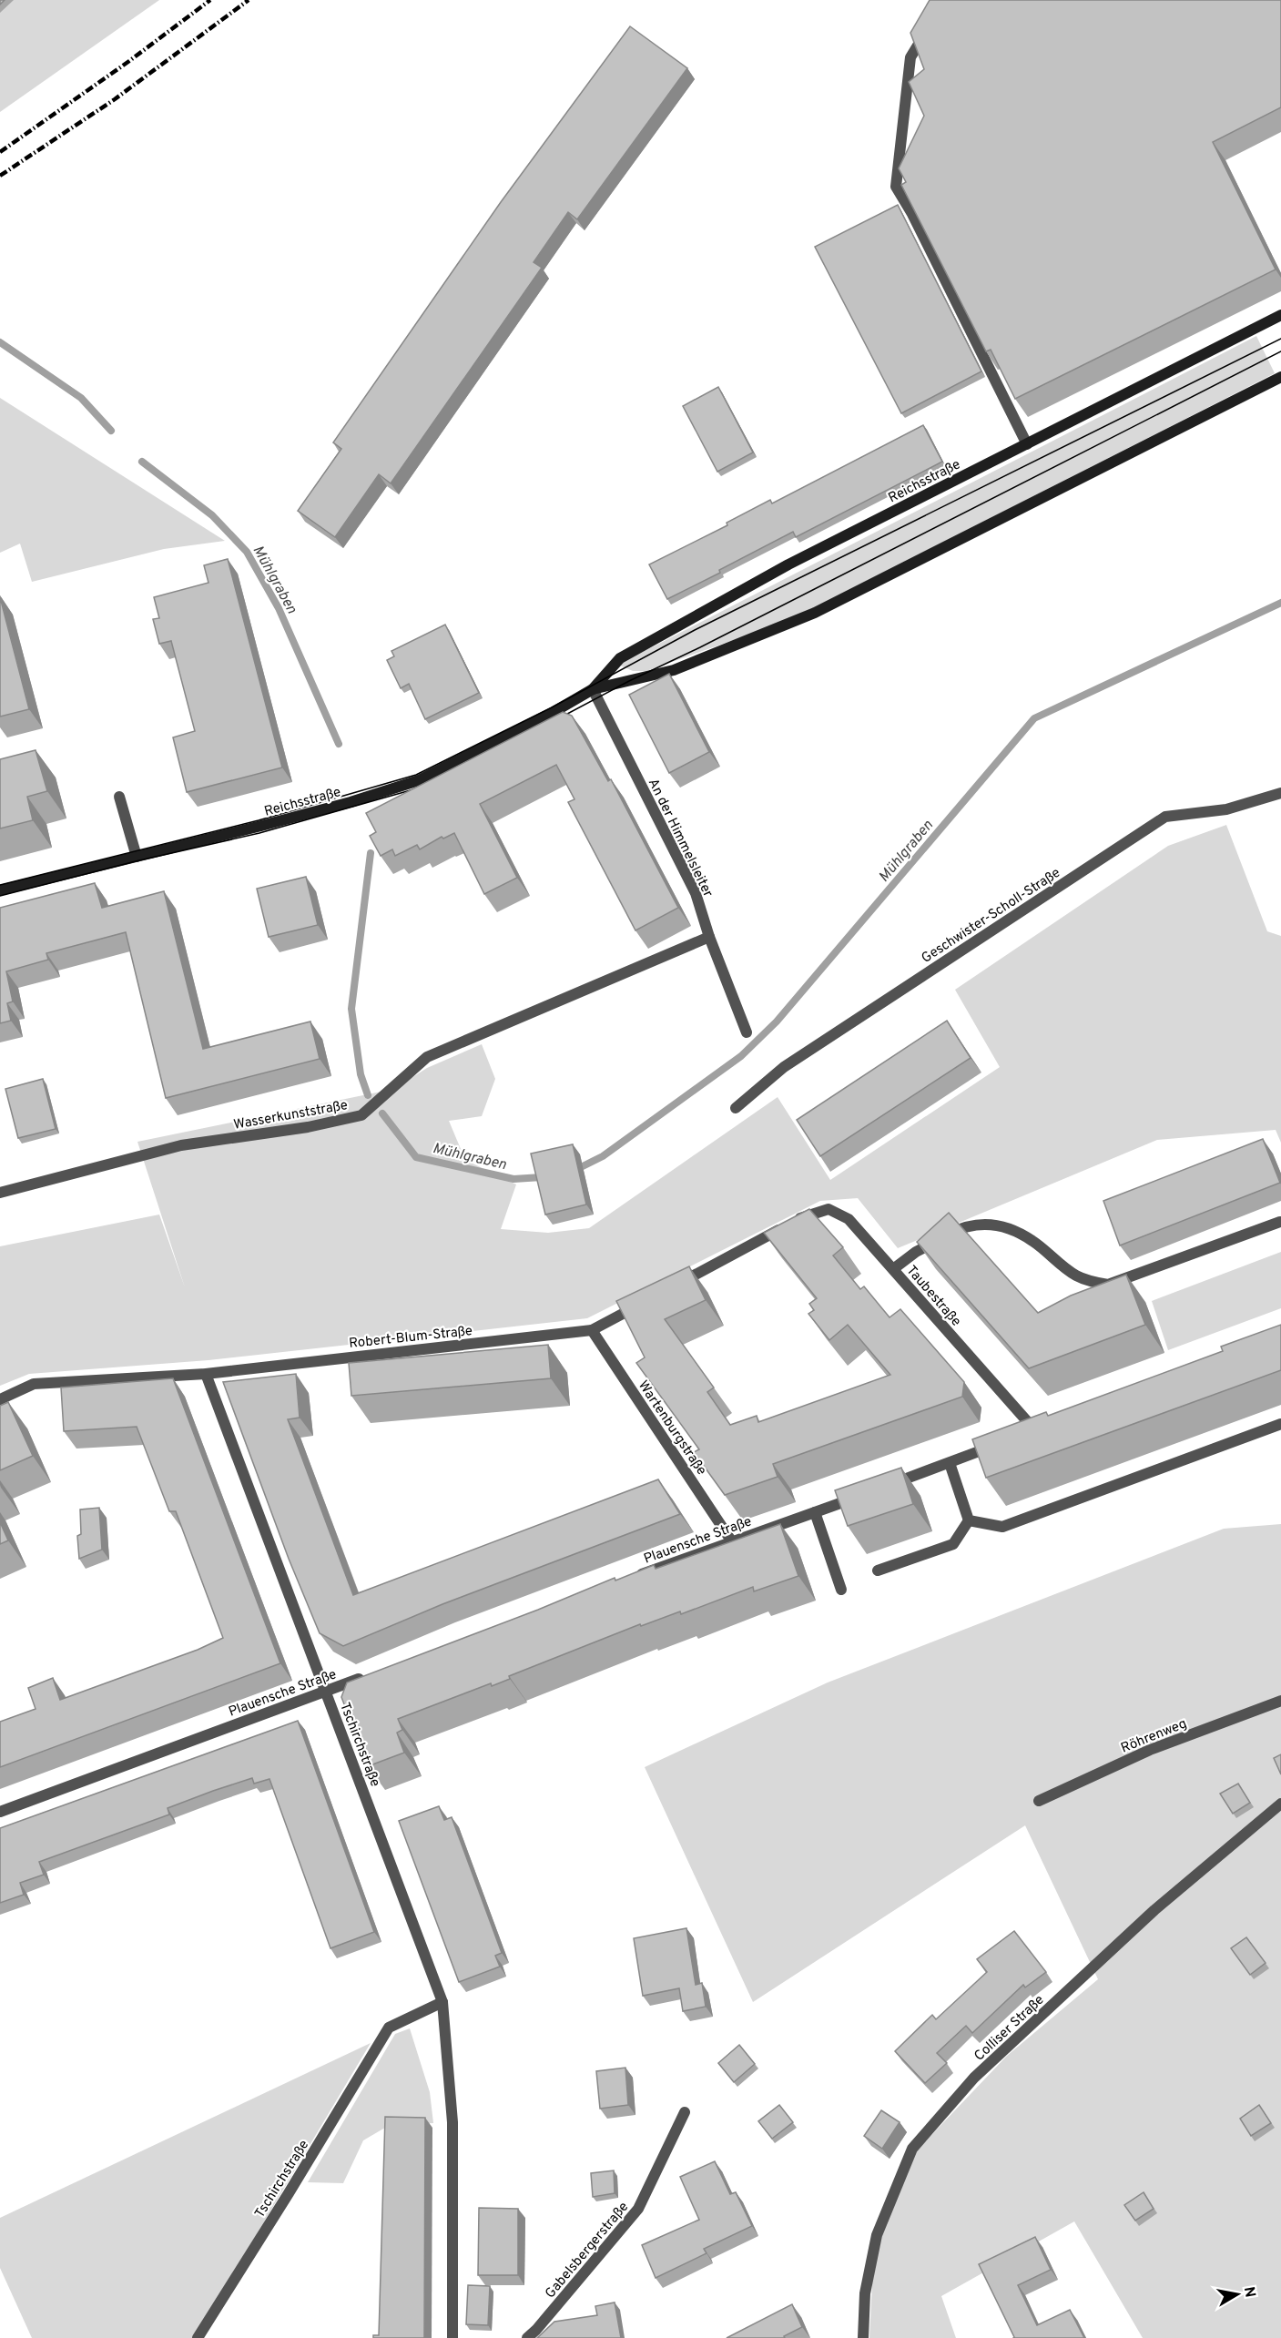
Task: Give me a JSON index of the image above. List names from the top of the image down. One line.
{"streets":{"main road":["Reichsstraße"],"street":["An der Himmelsleiter","Geschwister-Scholl-Straße","Wasserkunststraße","Taubestraße","Robert-Blum-Straße","Wartenburgstraße","Plauensche Straße","Röhrenweg","Tschirchstraße","Colliser Straße","Gabelsbergerstraße"]},"crossings":[["Reichsstraße","An der Himmelsleiter"],["An der Himmelsleiter","Wasserkunststraße"],["Robert-Blum-Straße","Wartenburgstraße"],["Robert-Blum-Straße","Tschirchstraße"],["Wartenburgstraße","Plauensche Straße"],["Plauensche Straße","Tschirchstraße"]],"water":["Mühlgraben"],"north":"right"}
